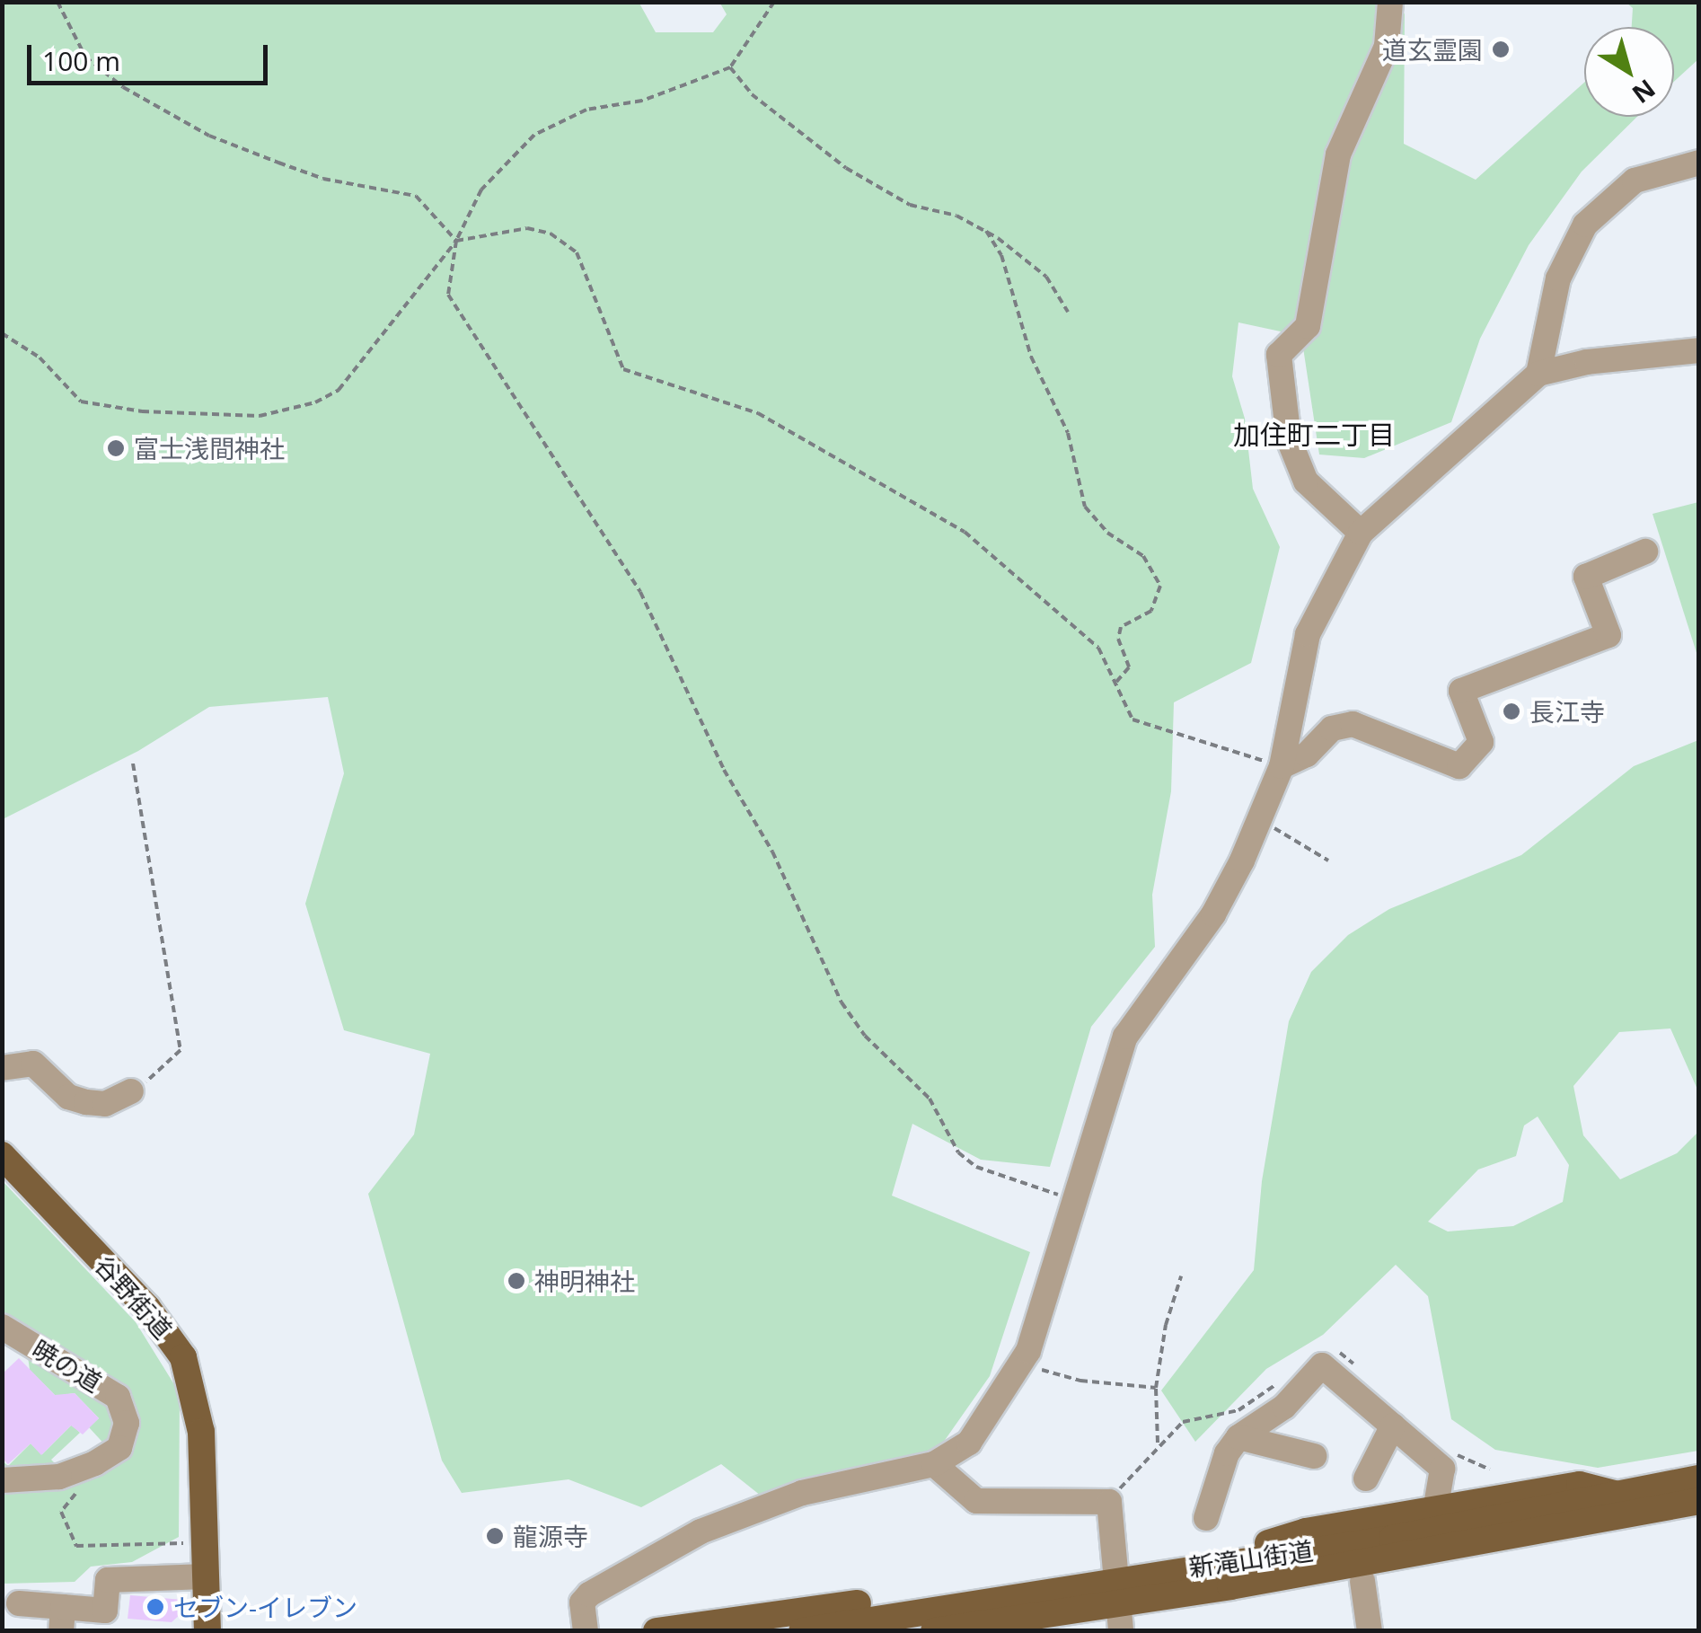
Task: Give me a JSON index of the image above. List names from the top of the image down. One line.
{"streets":{"main road":["谷野街道","新滝山街道"],"street":["暁の道"]},"districts":["加住町二丁目"],"places":["道玄霊園","富士浅間神社","長江寺","神明神社","龍源寺","セブン-イレブン"],"scale_bar":"100 m","north":"bottom right"}
